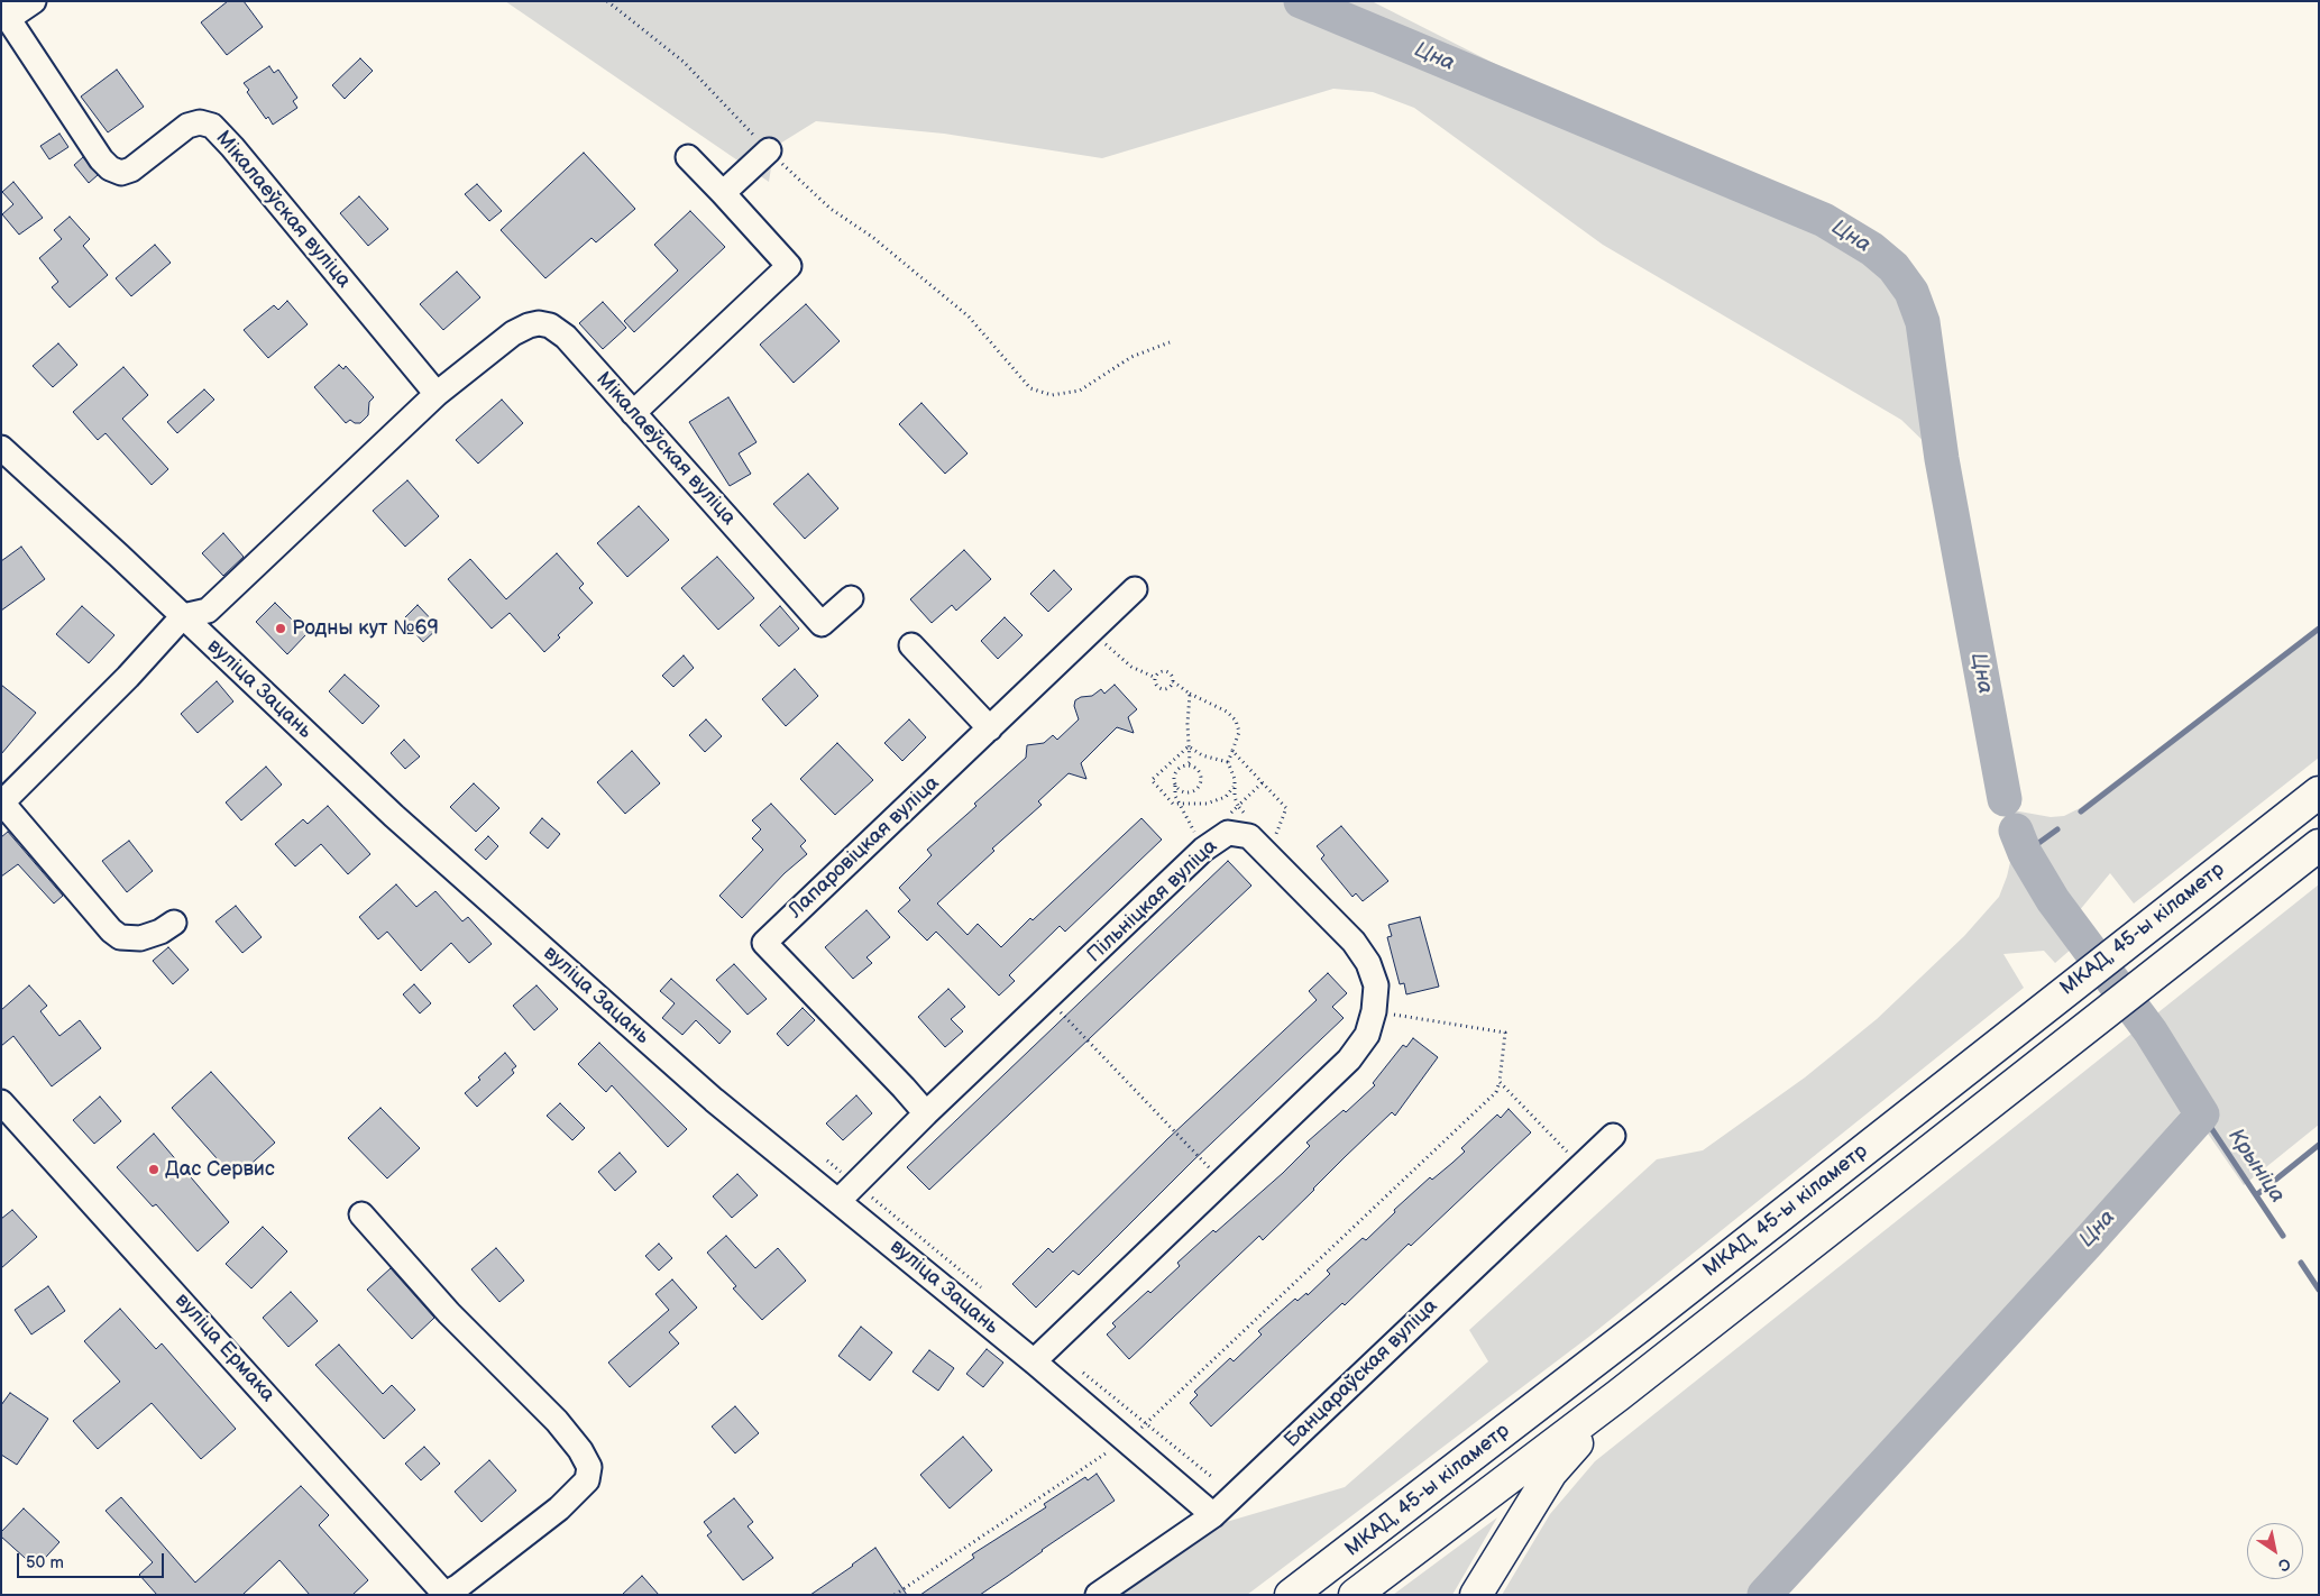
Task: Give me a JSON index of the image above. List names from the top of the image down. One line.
{"streets":{"highway":["МКАД, 45-ы кіламетр"],"street":["Мікалаеўская вуліца","вуліца Зацань","Лапаровіцкая вуліца","Пільніцкая вуліца","вуліца Ермака","Банцараўская вуліца"]},"crossings":[["Мікалаеўская вуліца","вуліца Зацань"],["вуліца Зацань","Пільніцкая вуліца"],["вуліца Зацань","Банцараўская вуліца"],["Лапаровіцкая вуліца","Пільніцкая вуліца"]],"water":["Цна","Крыніца"],"places":["Родны кут №69","Дас Сервис"],"scale_bar":"50 m","north":"bottom right"}
